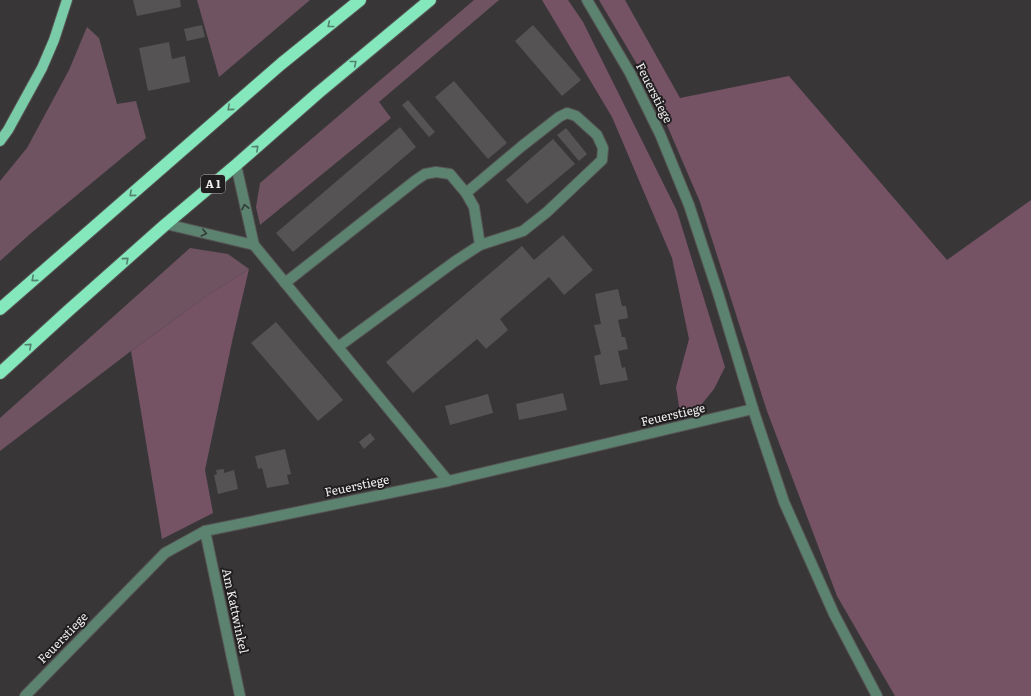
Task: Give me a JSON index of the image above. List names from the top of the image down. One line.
{"streets":{"highway":["A 1"],"street":["Feuerstiege","Am Kattwinkel"]},"crossings":[["Feuerstiege","Am Kattwinkel"]]}
